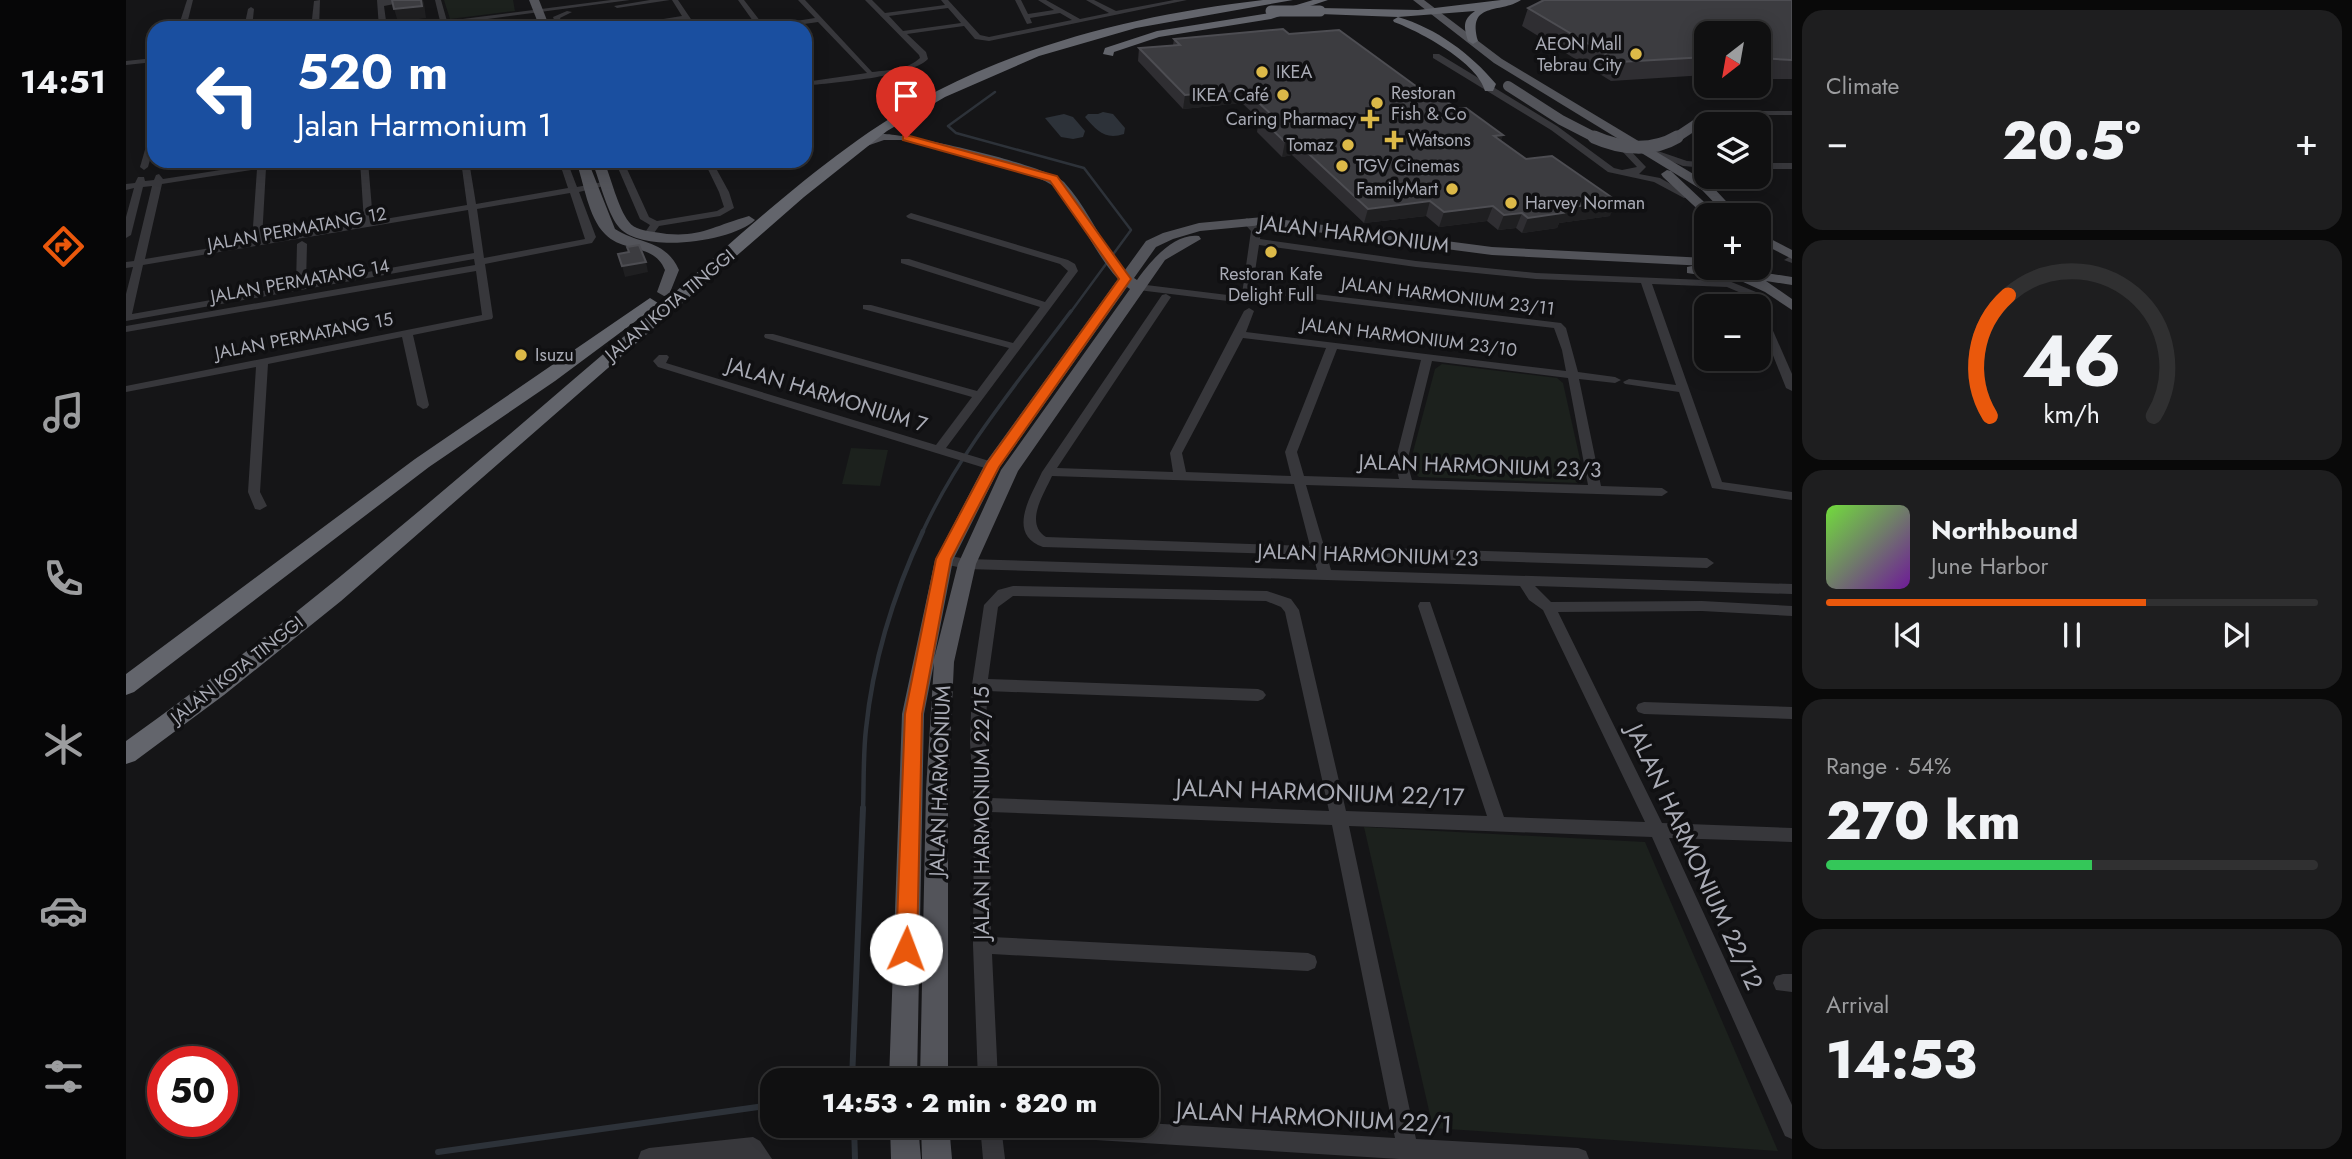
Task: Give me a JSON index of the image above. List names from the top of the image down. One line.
{"streets":{"highway":["JALAN KOTA TINGGI"],"main road":["JALAN HARMONIUM"],"street":["JALAN PERMATANG 12","JALAN PERMATANG 14","JALAN HARMONIUM 23/11","JALAN PERMATANG 15","JALAN HARMONIUM 23/10","JALAN HARMONIUM 7","JALAN HARMONIUM 23/3","JALAN HARMONIUM 23","JALAN HARMONIUM 22/17","JALAN HARMONIUM 22/15","JALAN HARMONIUM 22/12","JALAN HARMONIUM 22/1"]},"crossings":[["JALAN HARMONIUM","JALAN HARMONIUM 7"],["JALAN HARMONIUM","JALAN HARMONIUM 23"],["JALAN PERMATANG 14","JALAN PERMATANG 15"],["JALAN HARMONIUM 23/11","JALAN HARMONIUM 23/10"],["JALAN HARMONIUM 23","JALAN HARMONIUM 22/12"],["JALAN HARMONIUM 22/17","JALAN HARMONIUM 22/15"],["JALAN HARMONIUM 22/17","JALAN HARMONIUM 22/12"]],"places":{"other":["AEON Mall Tebrau City","IKEA","IKEA Café","Restoran Fish & Co","Tomaz","TGV Cinemas","FamilyMart","Harvey Norman","Restoran Kafe Delight Full","Isuzu"],"health":["Caring Pharmacy","Watsons"]},"north":"bottom left","page":{"tabs":"14:51","tile":["Climate",["Range · 54%","270 km"],["Arrival","14:53"]],"map_buttons":["+","−"],"turn":["520 m","Jalan Harmonium 1"],"heat":["−","20.5°","+"],"song":["Northbound","June Harbor"],"limit":"50","trip":"14:53 · 2 min · 820 m","gauge":["46","km/h"]}}
